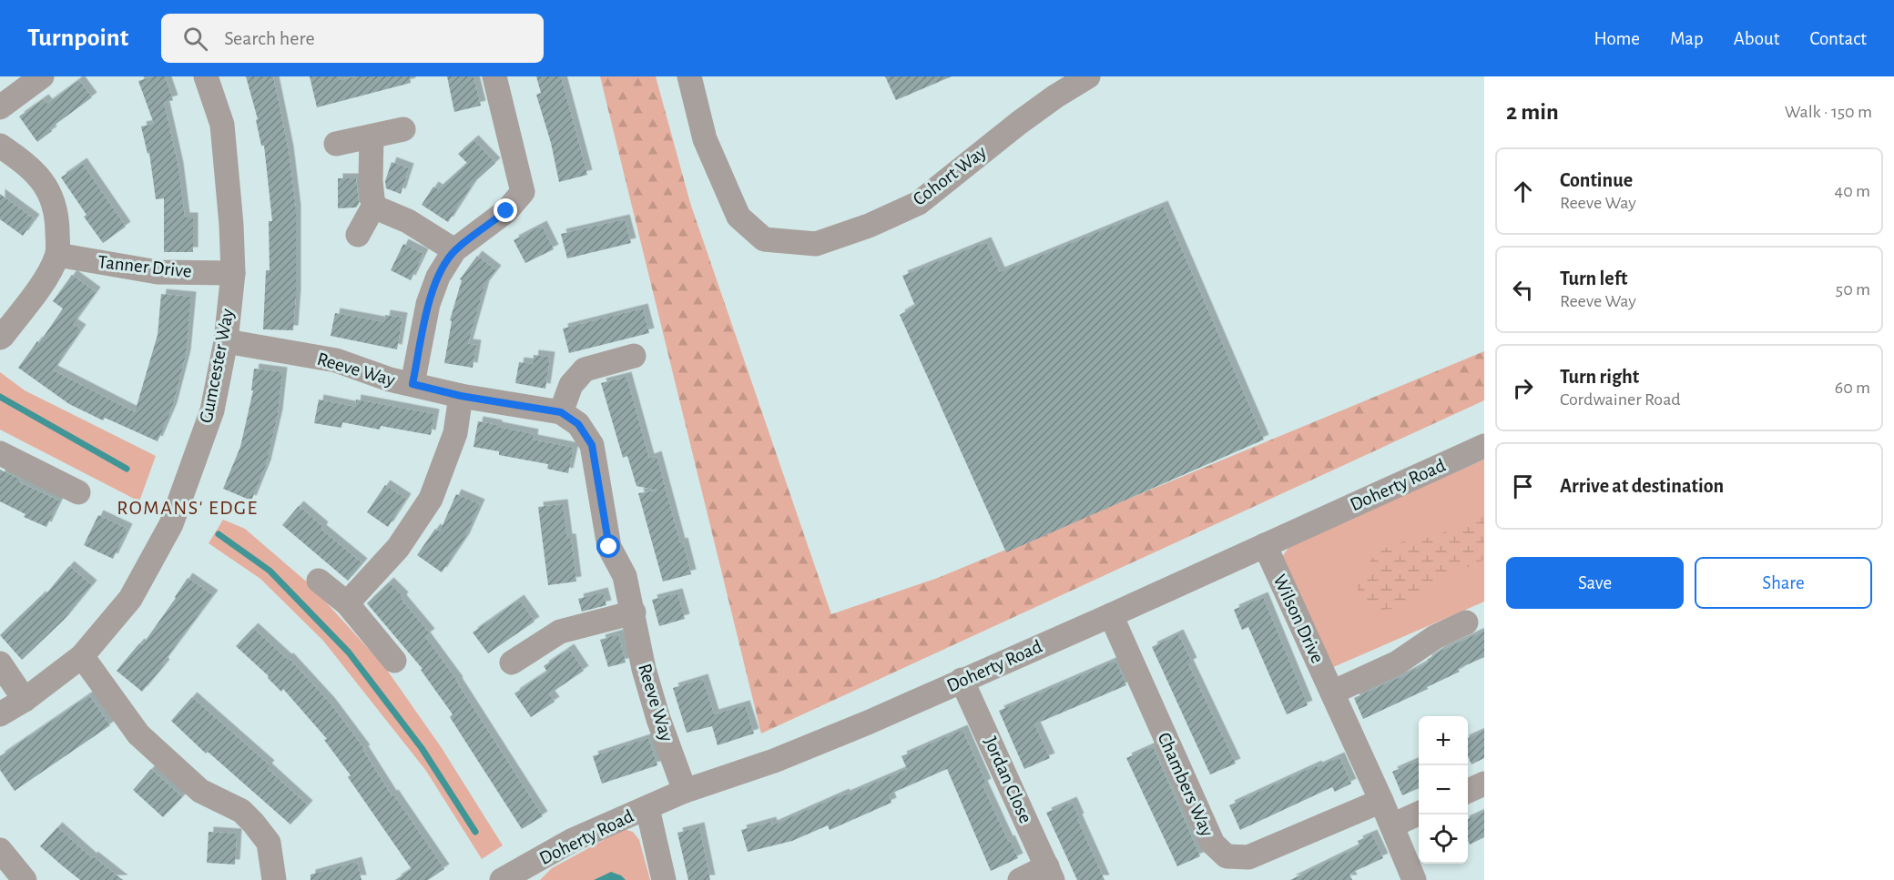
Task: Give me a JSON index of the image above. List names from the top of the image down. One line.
{"streets":{"street":["Cohort Way","Tanner Drive","Gumcester Way","Reeve Way","Doherty Road","Wilson Drive","Jordan Close","Chambers Way"]},"crossings":[["Tanner Drive","Gumcester Way"],["Gumcester Way","Reeve Way"],["Reeve Way","Doherty Road"],["Doherty Road","Wilson Drive"],["Doherty Road","Jordan Close"],["Doherty Road","Chambers Way"],["Wilson Drive","Chambers Way"]],"districts":["ROMANS' EDGE"],"page":{"header":"Turnpoint","search":"Search here","nav":["Home","Map","About","Contact"],"heading":["2 min","Walk · 150 m"],"list":[["Continue","Reeve Way","40 m"],["Turn left","Reeve Way","50 m"],["Turn right","Cordwainer Road","60 m"],"Arrive at destination"],"buttons":["Save","Share"],"map_buttons":["+","−"]}}
